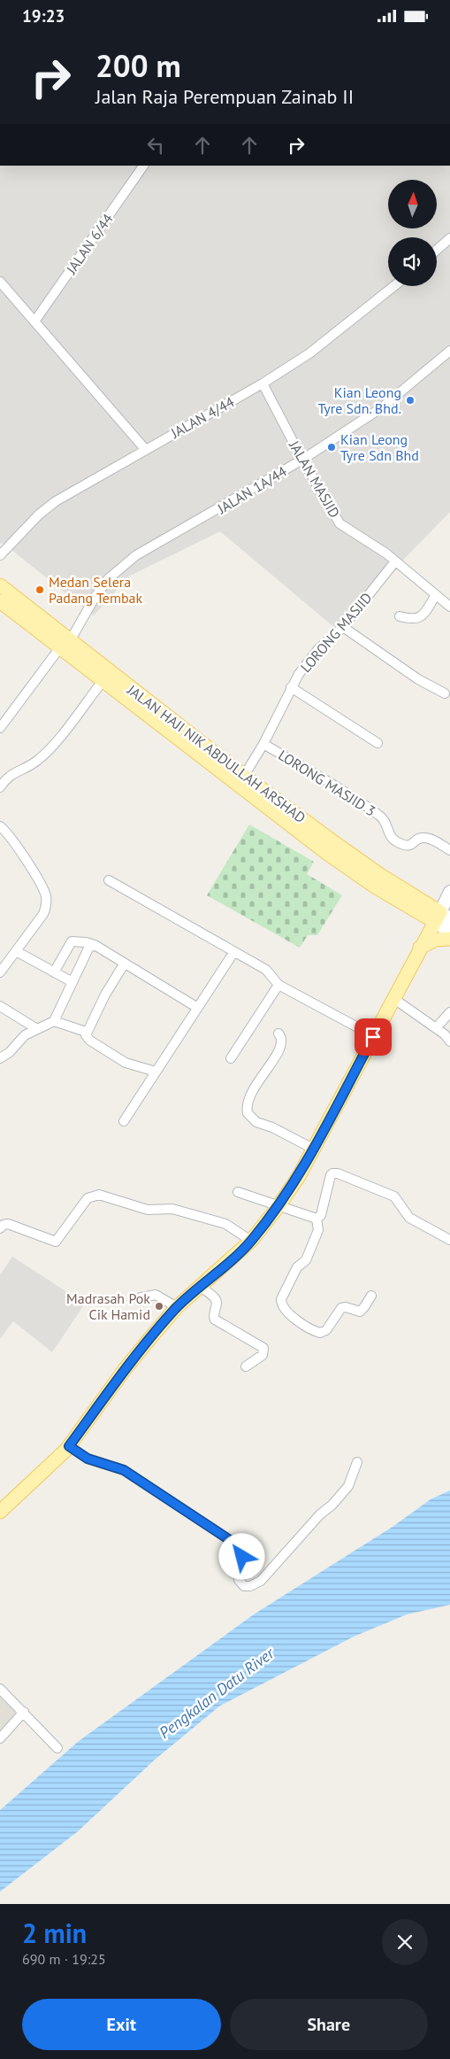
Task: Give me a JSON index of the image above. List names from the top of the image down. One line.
{"streets":{"main road":["JALAN HAJI NIK ABDULLAH ARSHAD"],"street":["JALAN 6/44","JALAN 4/44","JALAN MASJID","JALAN 1A/44","LORONG MASJID","LORONG MASJID 3"]},"crossings":[["JALAN 4/44","JALAN MASJID"],["JALAN MASJID","JALAN 1A/44"],["JALAN MASJID","LORONG MASJID"],["JALAN 1A/44","JALAN HAJI NIK ABDULLAH ARSHAD"],["LORONG MASJID","JALAN HAJI NIK ABDULLAH ARSHAD"],["LORONG MASJID","LORONG MASJID 3"]],"water":["Pengkalan Datu River"],"places":["Kian Leong Tyre Sdn. Bhd.","Kian Leong Tyre Sdn Bhd","Medan Selera Padang Tembak","Madrasah Pok Cik Hamid"],"north":"top","page":{"status":"19:23","turn":["200 m","Jalan Raja Perempuan Zainab II"],"heading":["2 min","690 m · 19:25"],"buttons":["Exit","Share"]}}
